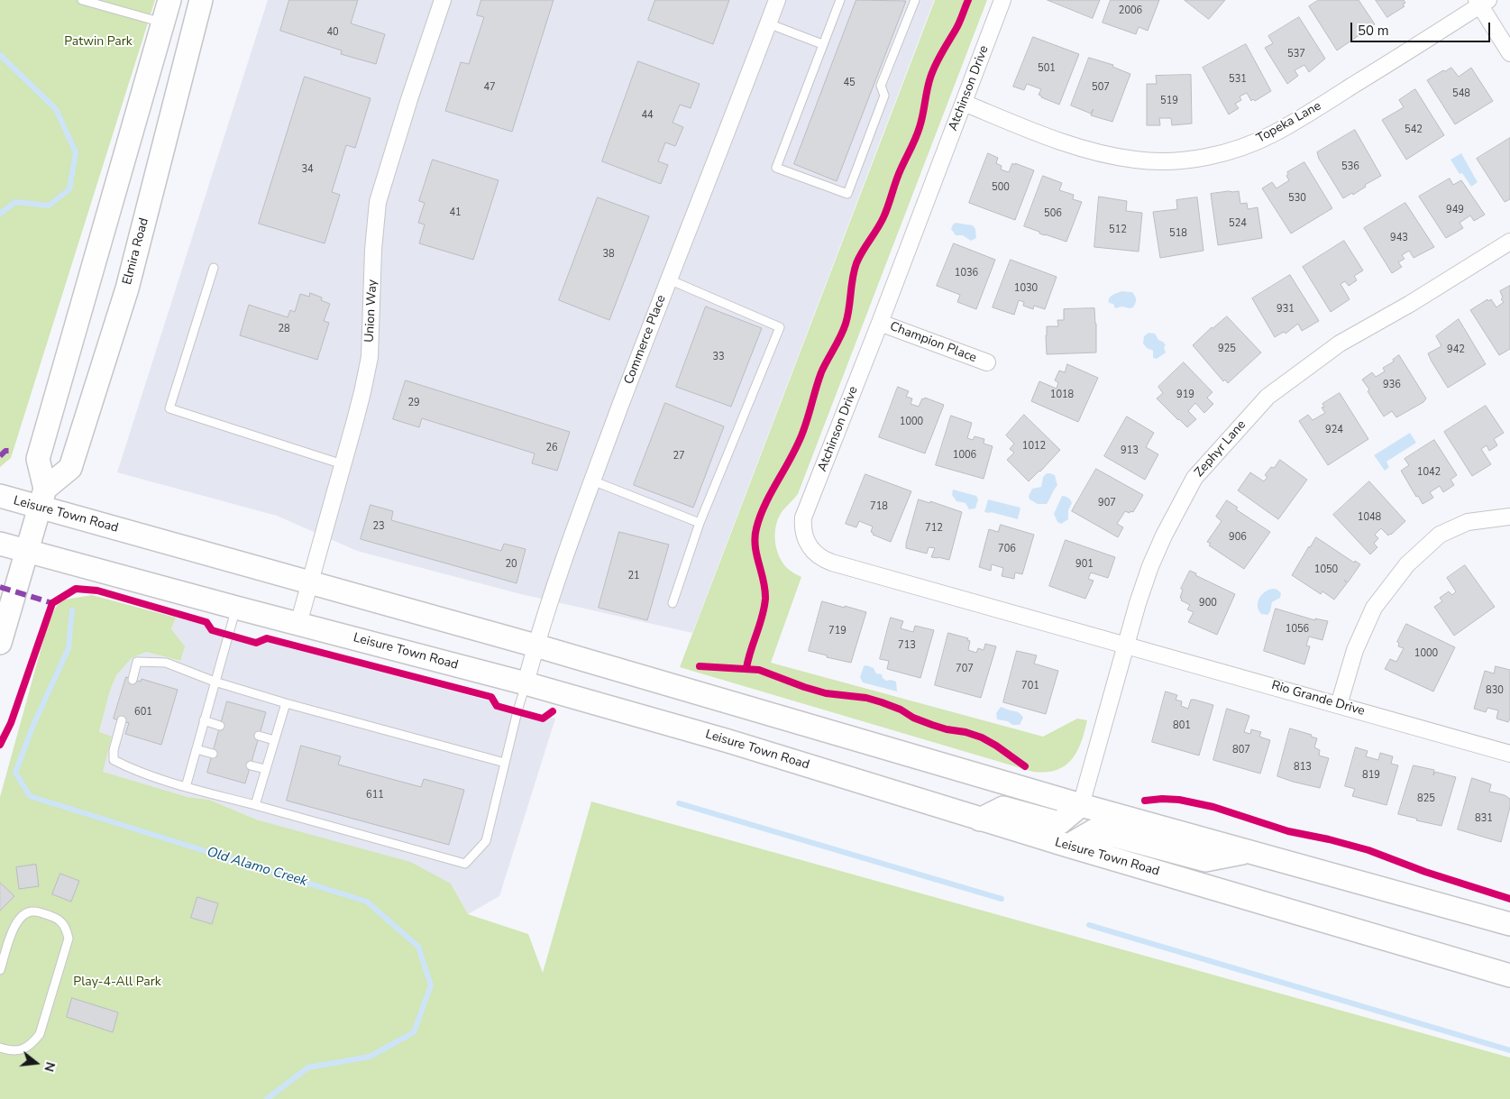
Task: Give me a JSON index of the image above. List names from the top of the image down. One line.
{"streets":{"main road":["Elmira Road","Leisure Town Road"],"street":["Atchinson Drive","Topeka Lane","Union Way","Commerce Place","Champion Place","Zephyr Lane","Rio Grande Drive"]},"crossings":[["Atchinson Drive","Topeka Lane"],["Atchinson Drive","Champion Place"],["Atchinson Drive","Zephyr Lane"],["Atchinson Drive","Rio Grande Drive"],["Elmira Road","Leisure Town Road"],["Union Way","Leisure Town Road"],["Commerce Place","Leisure Town Road"],["Zephyr Lane","Leisure Town Road"],["Zephyr Lane","Rio Grande Drive"]],"water":["Old Alamo Creek"],"parks":["Patwin Park","Play-4-All Park"],"house_numbers":["2006","40","537","501","531","45","47","507","548","519","44","542","536","34","500","530","949","41","506","524","512","518","943","38","1036","1030","931","28","925","942","33","936","1018","919","29","1000","924","1012","26","913","1006","27","1042","907","718","1048","23","712","906","706","20","901","1050","21","900","1056","719","713","1000","707","701","830","601","801","807","813","819","611","825","831"],"scale_bar":"50 m","north":"right"}
